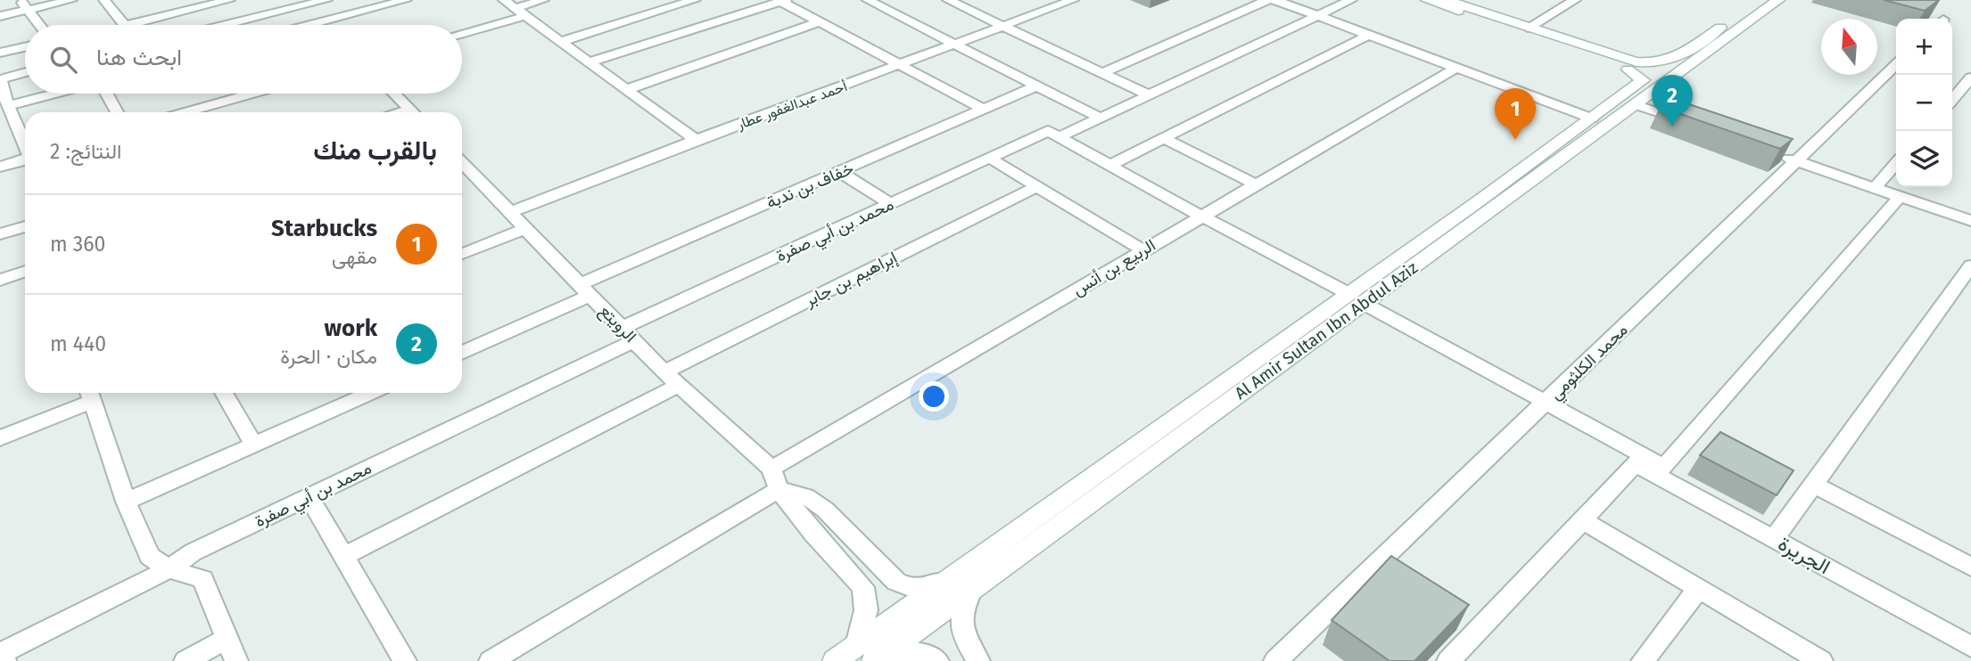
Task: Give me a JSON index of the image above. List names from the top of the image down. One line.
{"streets":{"street":["أحمد عبدالغفور عطار","خفاف بن ندبة","محمد بن أبي صفرة","الربيع بن أنس","إبراهيم بن جابر","الرويتع","Al Amir Sultan Ibn Abdul Aziz","محمد الكلثومي","الجريرة"]},"crossings":[["أحمد عبدالغفور عطار","الرويتع"],["خفاف بن ندبة","الرويتع"],["محمد بن أبي صفرة","الرويتع"],["محمد بن أبي صفرة","الجريرة"],["الربيع بن أنس","الرويتع"],["الربيع بن أنس","الجريرة"],["إبراهيم بن جابر","الرويتع"],["الرويتع","Al Amir Sultan Ibn Abdul Aziz"],["Al Amir Sultan Ibn Abdul Aziz","الجريرة"],["محمد الكلثومي","الجريرة"]],"north":"top","page":{"map_buttons":["+","−"],"search":"ابحث هنا","pins":["2","1"],"heading":["بالقرب منك","النتائج: 2"],"list":[{"mark":"1","name":"Starbucks","note":"مقهى","value":"360 m"},{"mark":"2","name":"work","note":"مكان · الحرة","value":"440 m"}]}}
